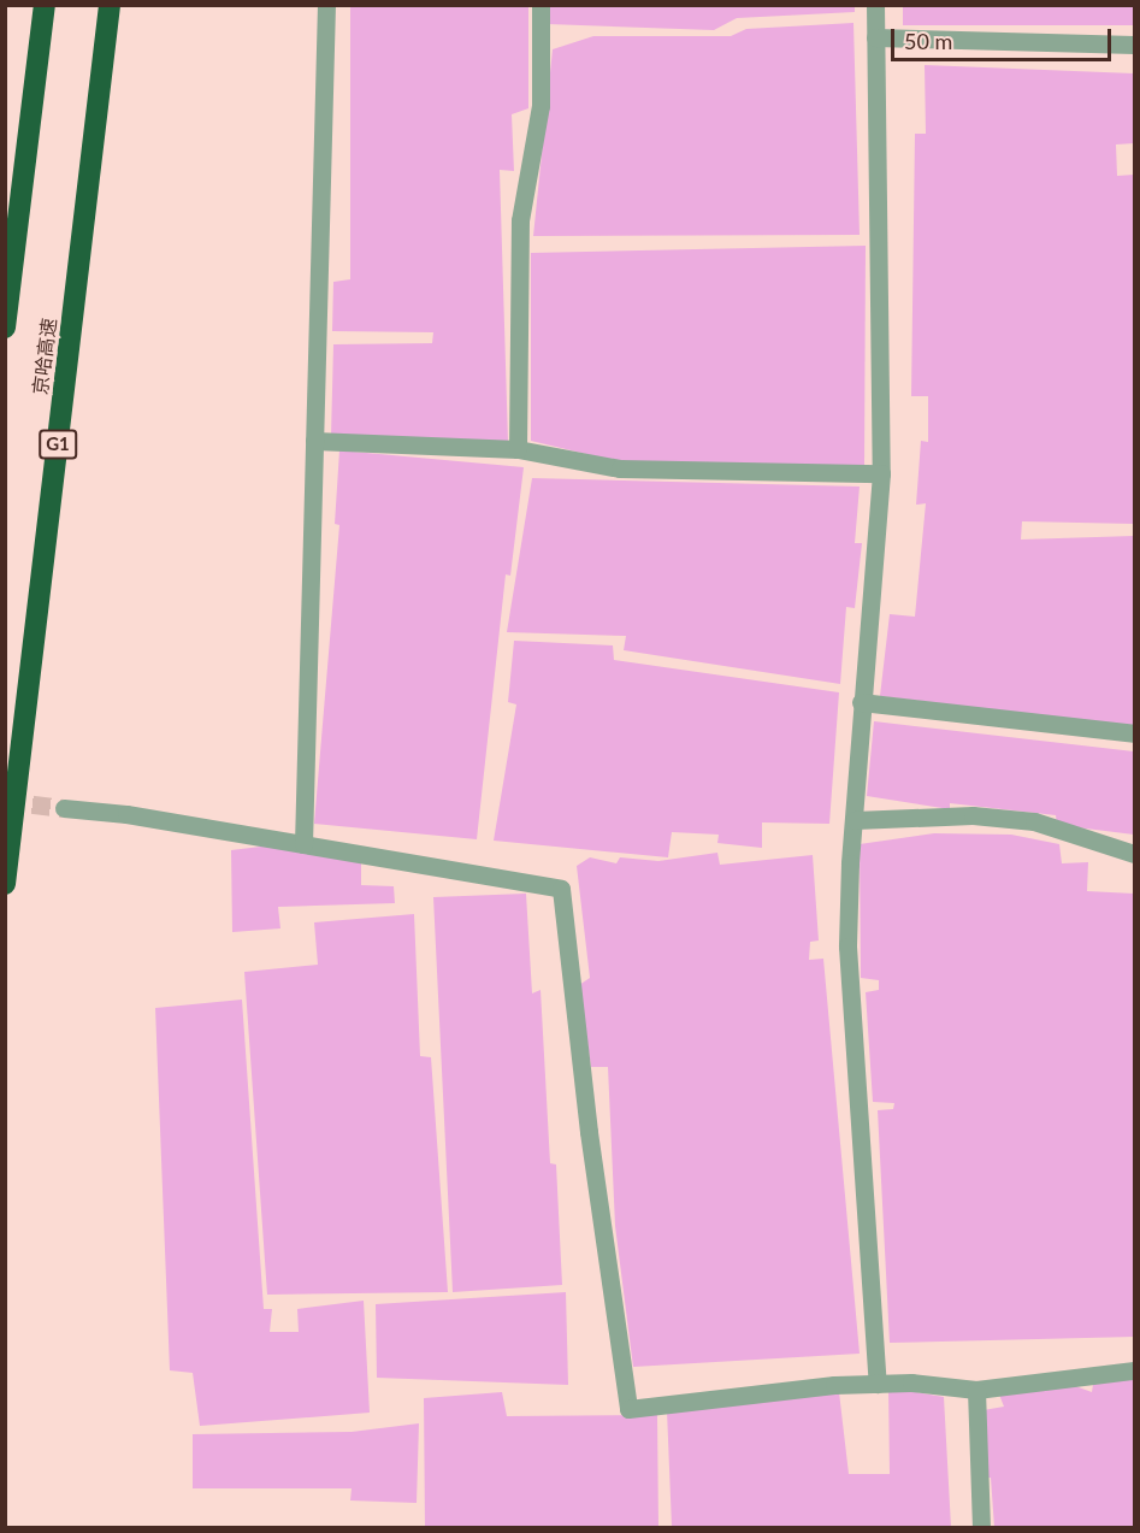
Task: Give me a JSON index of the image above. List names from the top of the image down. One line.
{"streets":{"highway":["京哈高速","G1"]},"scale_bar":"50 m"}
